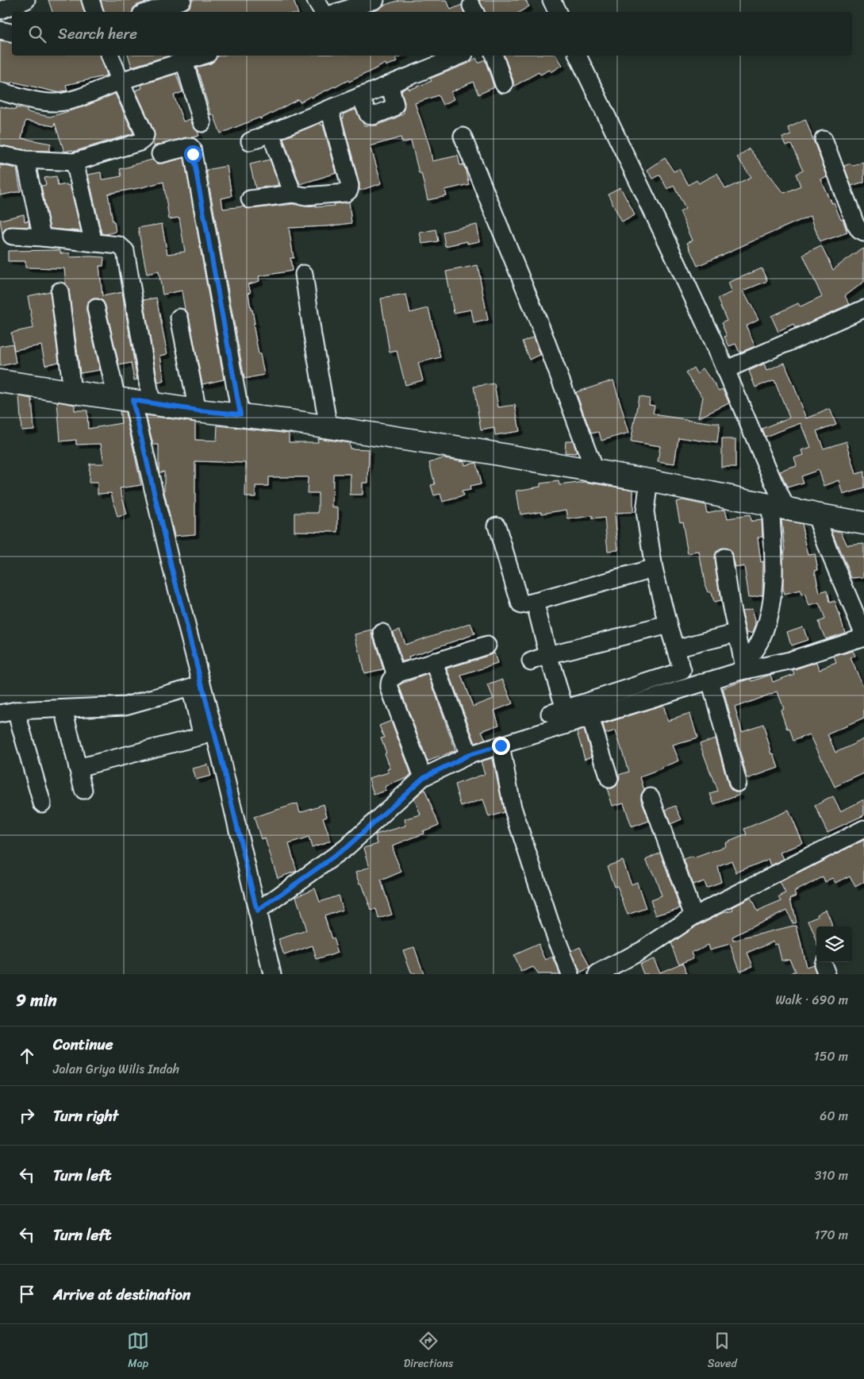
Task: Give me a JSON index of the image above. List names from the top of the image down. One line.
{"page":{"search":"Search here","heading":["9 min","Walk · 690 m"],"list":[["Continue","Jalan Griya Wilis Indah","150 m"],["Turn right","60 m"],["Turn left","310 m"],["Turn left","170 m"],"Arrive at destination"],"nav":["Map","Directions","Saved"]}}
